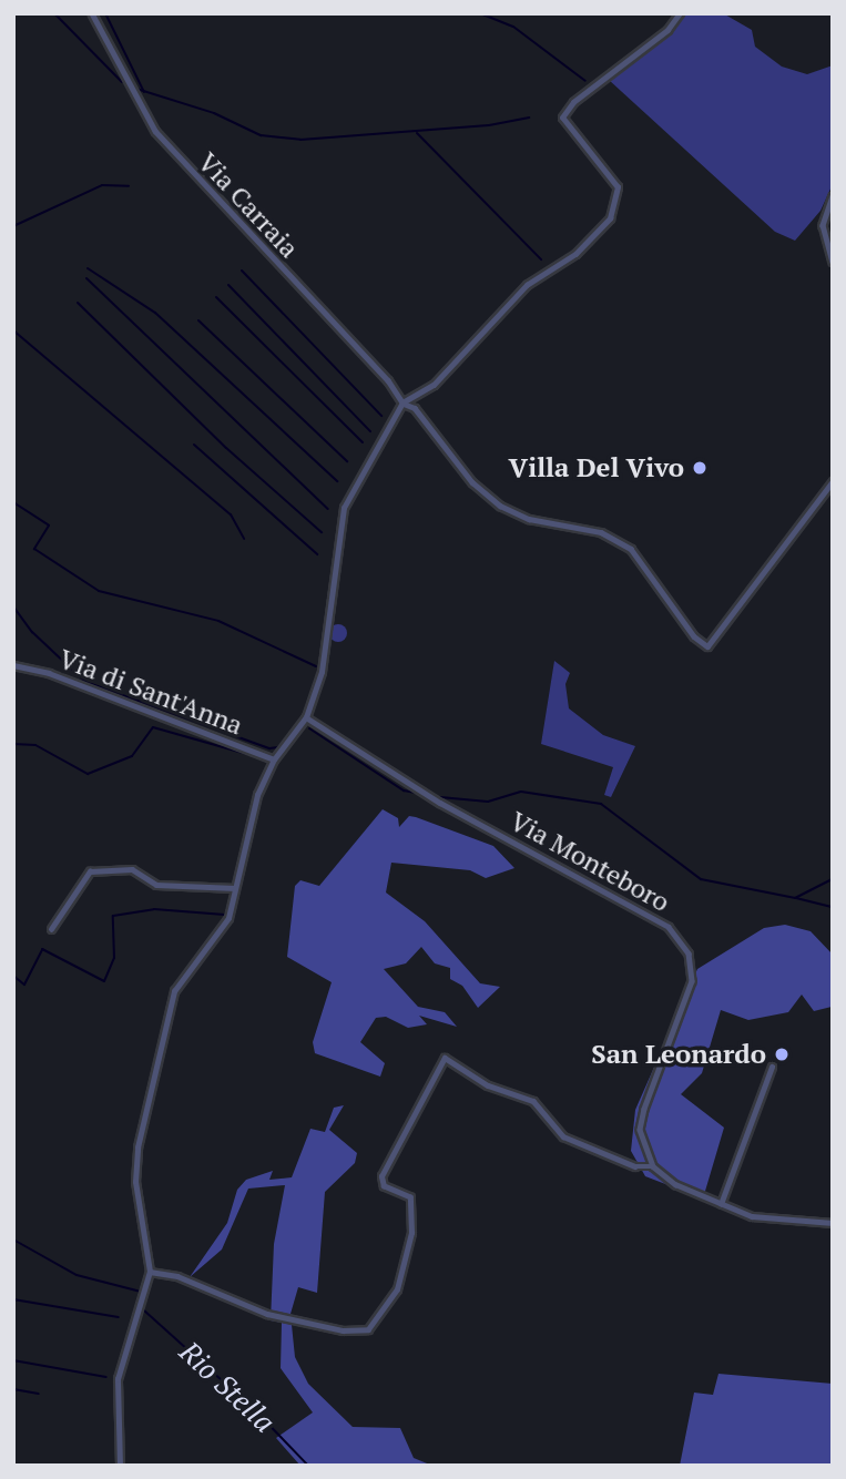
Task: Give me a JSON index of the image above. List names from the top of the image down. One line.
{"streets":{"street":["Via Carraia","Via di Sant'Anna","Via Monteboro"]},"water":["Rio Stella"],"places":["Villa Del Vivo","San Leonardo"]}
